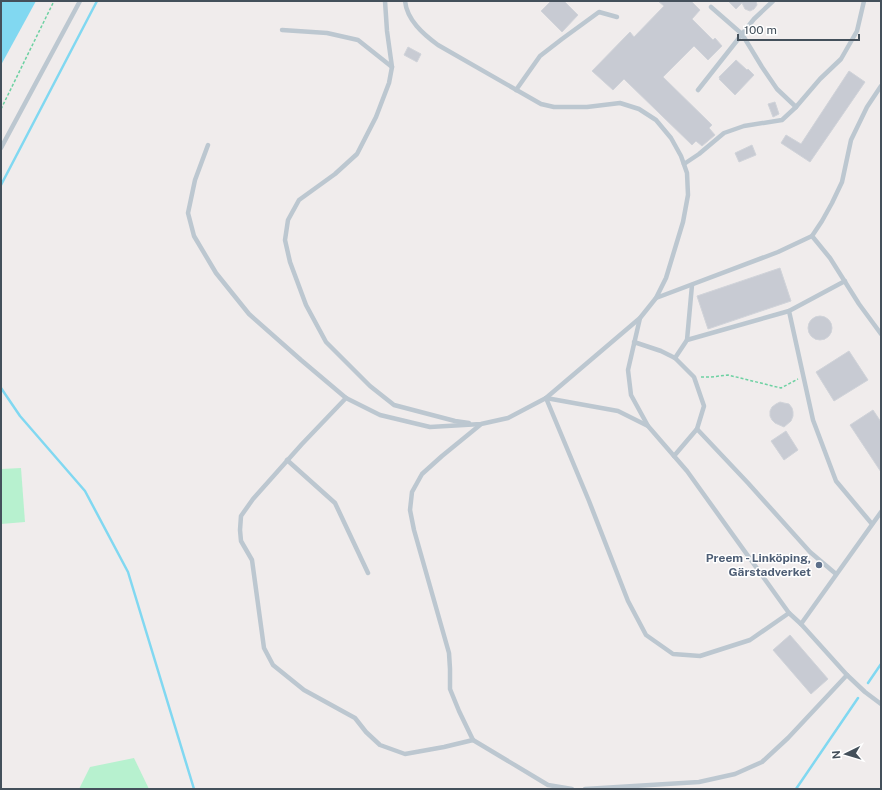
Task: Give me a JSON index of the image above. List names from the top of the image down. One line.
{"places":["Preem - Linköping, Gärstadverket"],"scale_bar":"100 m","north":"left"}
